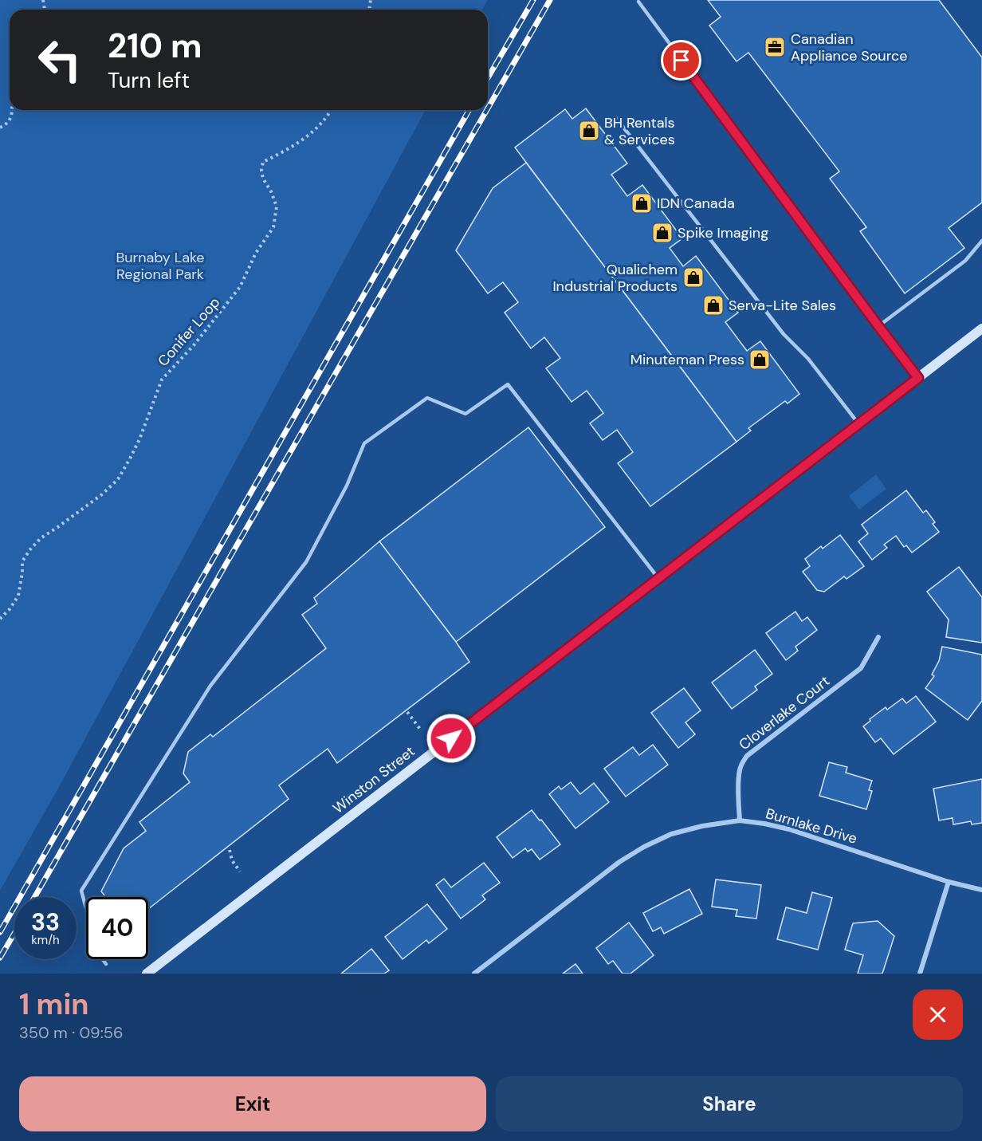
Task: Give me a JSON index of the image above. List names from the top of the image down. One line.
{"streets":{"street":["Cloverlake Court","Winston Street","Burnlake Drive"],"path":["Conifer Loop"]},"crossings":[["Cloverlake Court","Burnlake Drive"]],"parks":["Burnaby Lake Regional Park"],"places":{"office":["Canadian Appliance Source"],"shop":["BH Rentals & Services","IDN Canada","Spike Imaging","Qualichem Industrial Products","Serva-Lite Sales","Minuteman Press"]},"page":{"turn":["210 m","Turn left"],"speed":"33 km/h","limit":"40","heading":["1 min","350 m · 09:56"],"buttons":["Exit","Share"]}}
